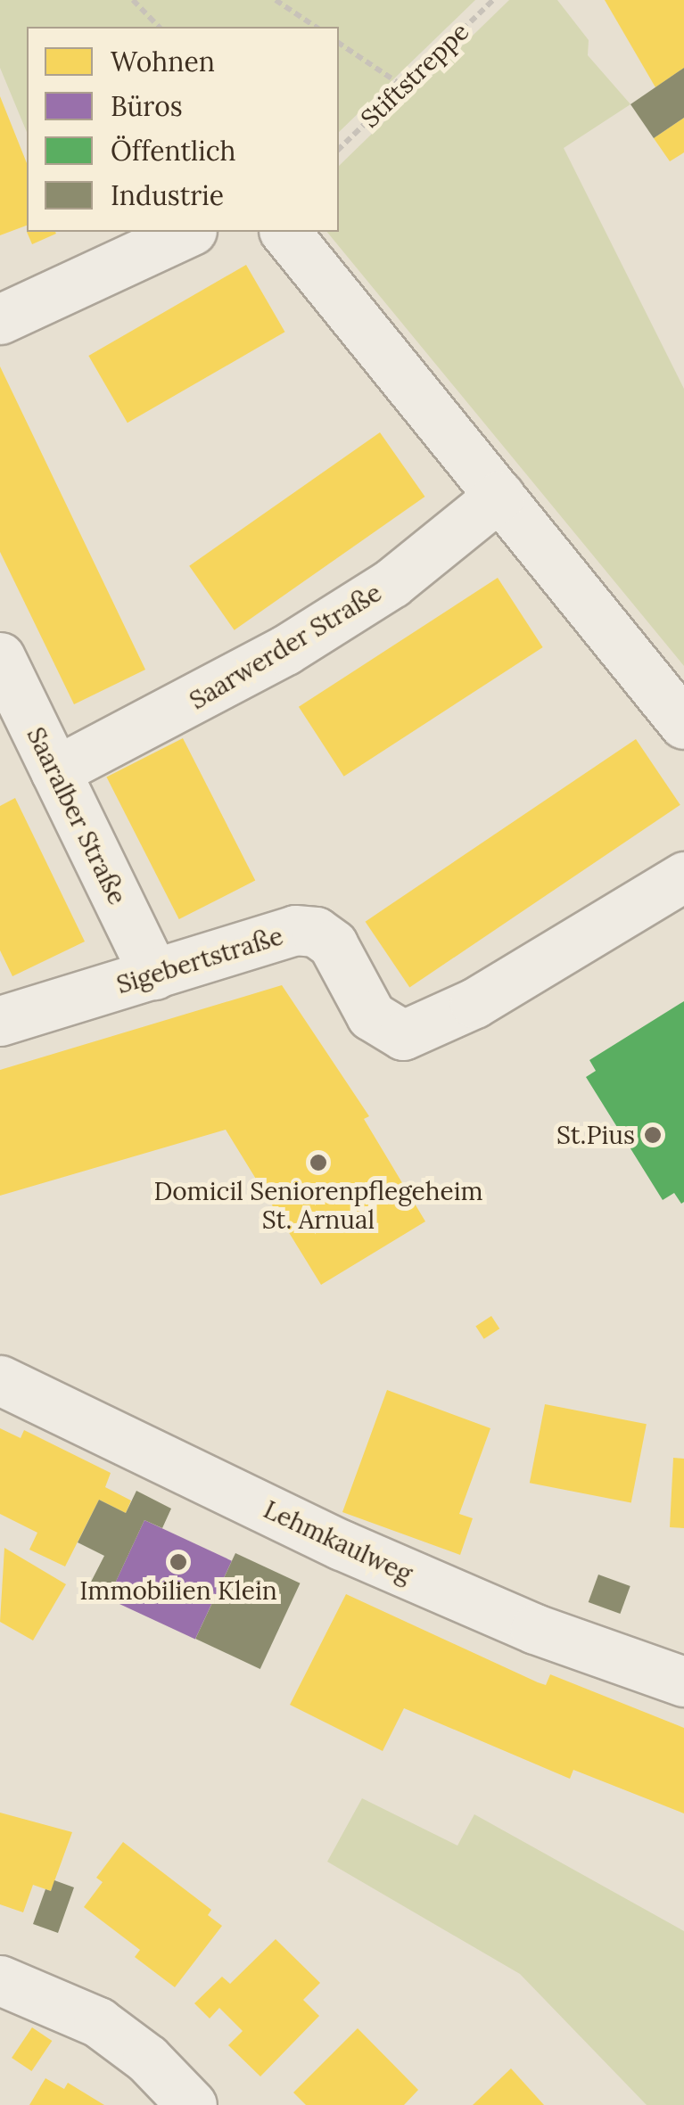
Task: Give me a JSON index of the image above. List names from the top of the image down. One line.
{"streets":{"street":["Saarwerder Straße","Saaralber Straße","Sigebertstraße","Lehmkaulweg"],"path":["Stiftstreppe"]},"crossings":[["Saarwerder Straße","Saaralber Straße"],["Saaralber Straße","Sigebertstraße"]],"places":["St.Pius","Domicil Seniorenpflegeheim St. Arnual","Immobilien Klein"],"legend":["Wohnen","Büros","Öffentlich","Industrie"]}
